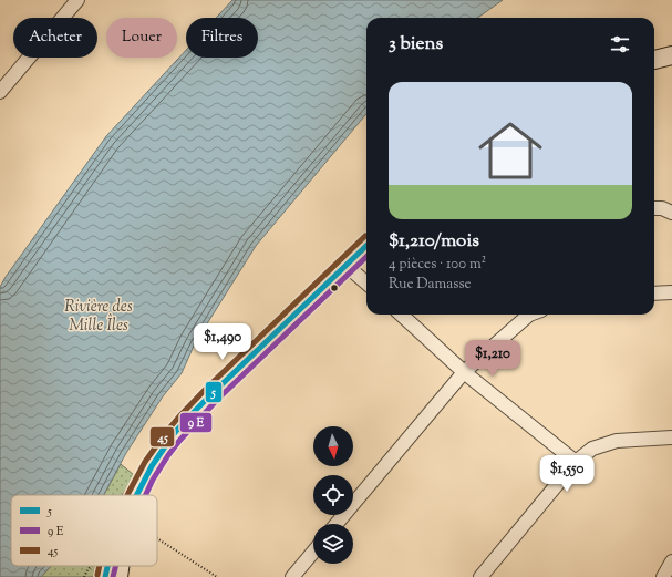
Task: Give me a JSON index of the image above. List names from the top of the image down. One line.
{"water":["Rivière des Mille Îles"],"lines":["transit line 45","transit line 5"],"legend":["5","9 E","45"],"north":"bottom","page":{"chip":["Acheter","Louer","Filtres"],"heading":"3 biens","list":[{"name":"$1,210/mois","note":"4 pièces · 100 m² · Rue Damasse"}],"price":["$1,490","$1,210","$1,550"]}}
